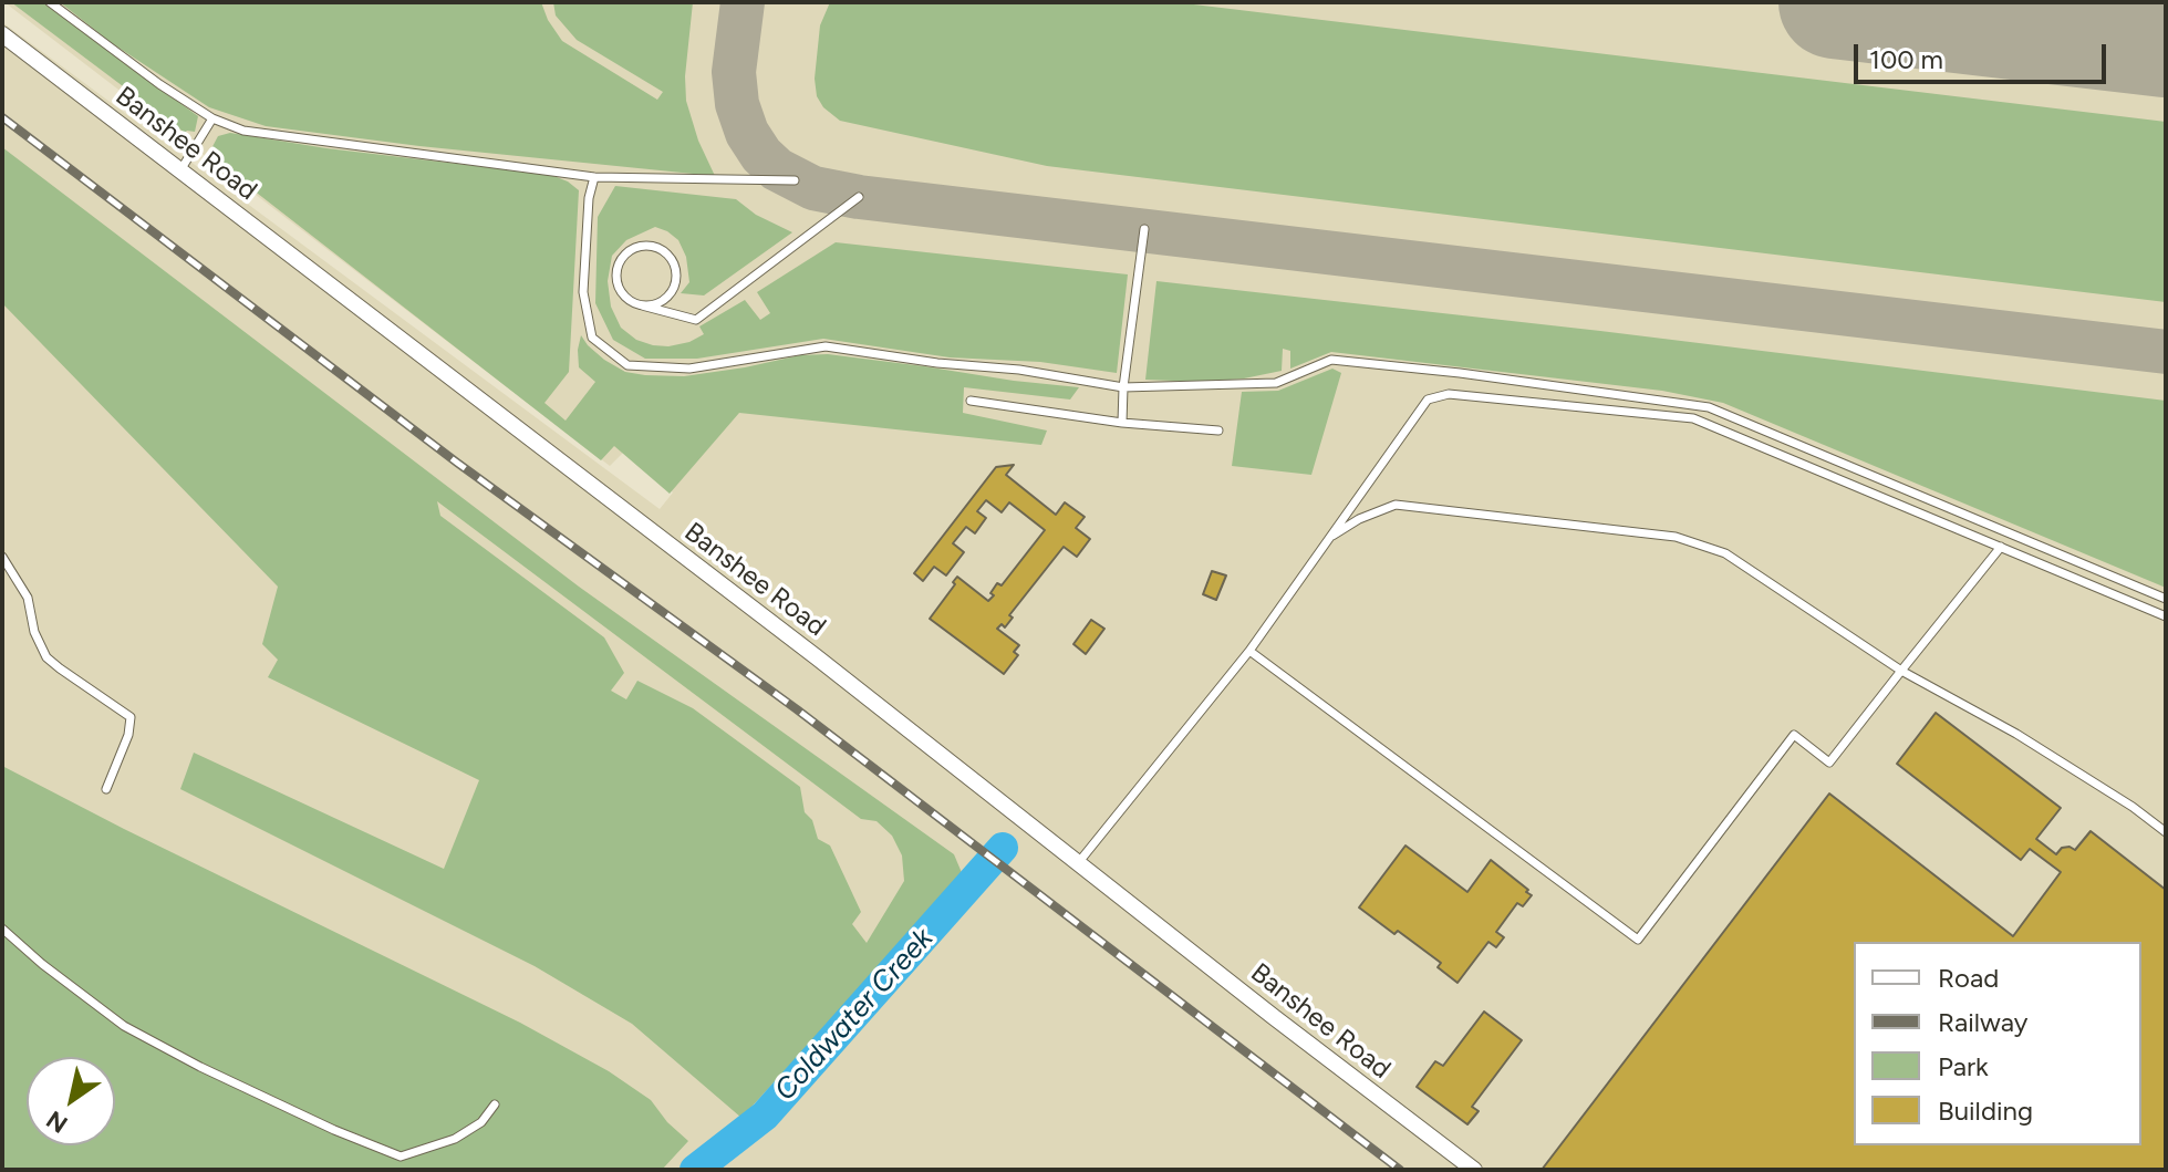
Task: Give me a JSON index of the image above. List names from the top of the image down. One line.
{"streets":{"street":["Banshee Road"]},"water":["Coldwater Creek"],"legend":["Road","Railway","Park","Building"],"scale_bar":"100 m","north":"bottom left"}
